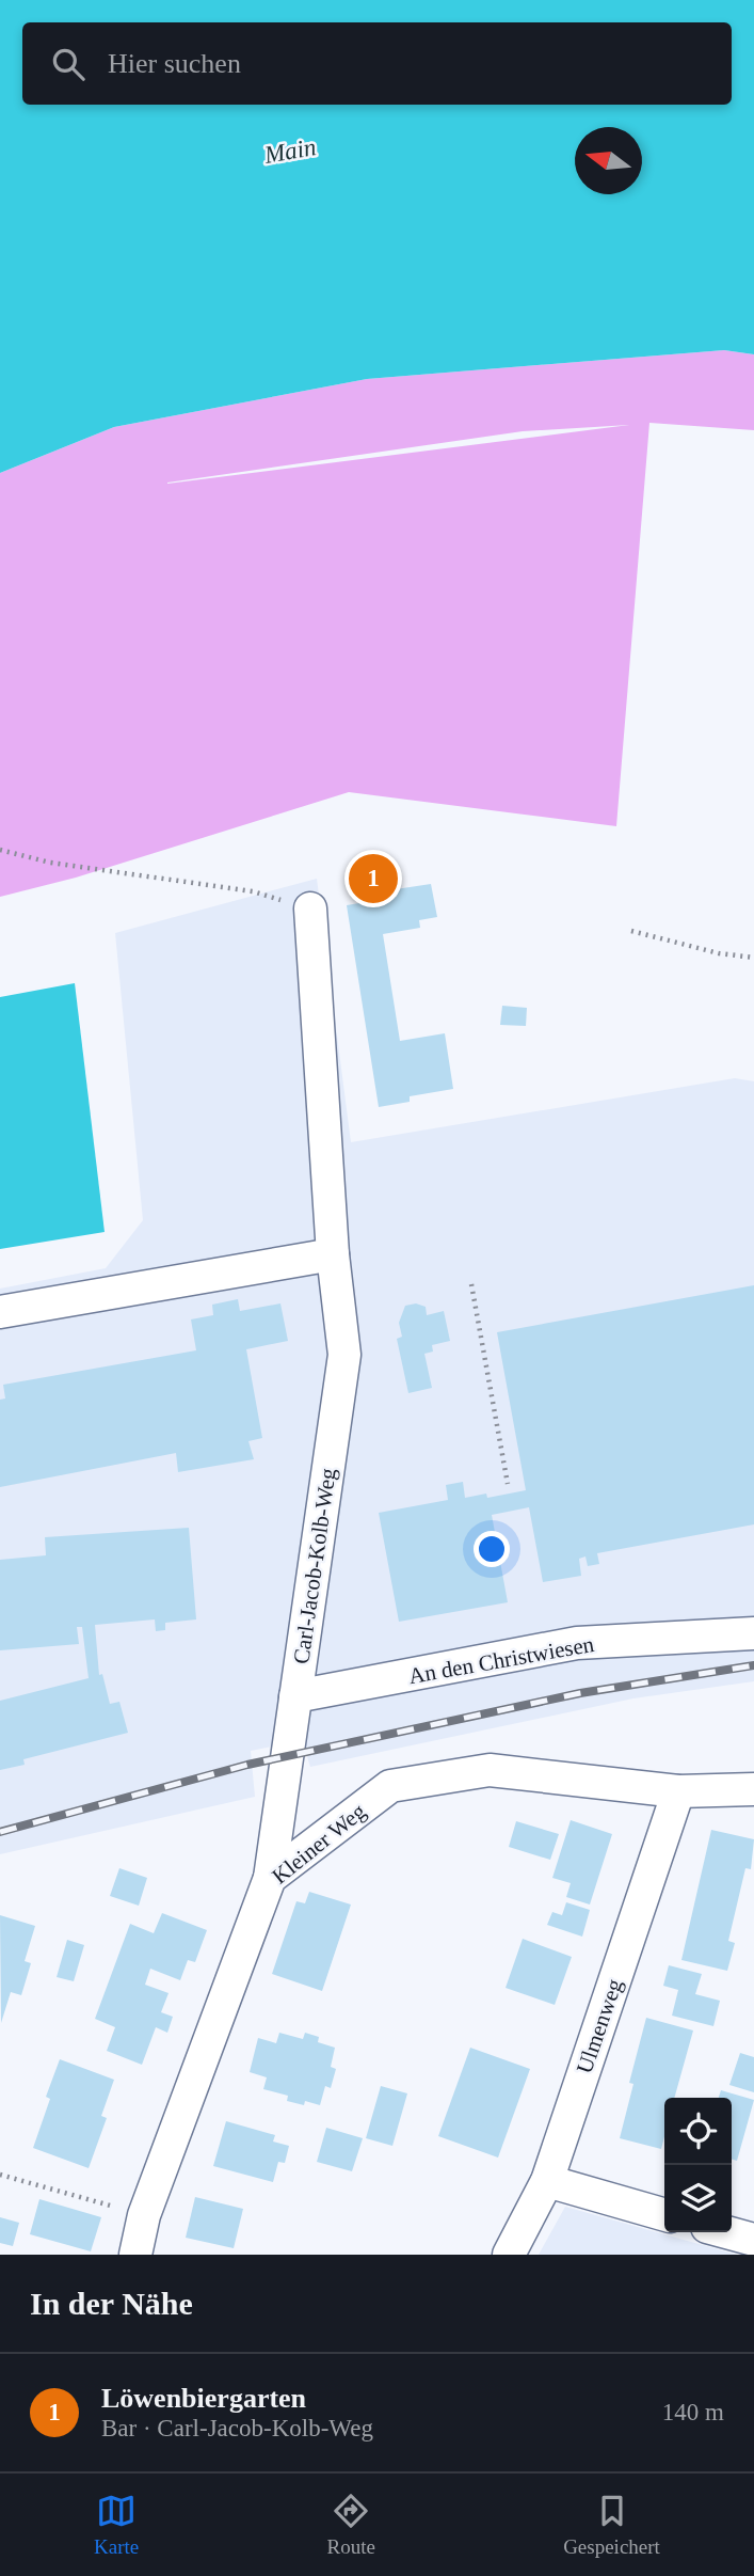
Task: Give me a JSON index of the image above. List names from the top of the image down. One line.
{"streets":{"street":["Carl-Jacob-Kolb-Weg","An den Christwiesen","Kleiner Weg","Ulmenweg"]},"crossings":[["Carl-Jacob-Kolb-Weg","An den Christwiesen"],["Carl-Jacob-Kolb-Weg","Kleiner Weg"],["Kleiner Weg","Ulmenweg"]],"water":["Main"],"north":"left","page":{"search":"Hier suchen","pins":"1","heading":"In der Nähe","list":[{"mark":"1","name":"Löwenbiergarten","note":"Bar · Carl-Jacob-Kolb-Weg","value":"140 m"}],"nav":["Karte","Route","Gespeichert"]}}
